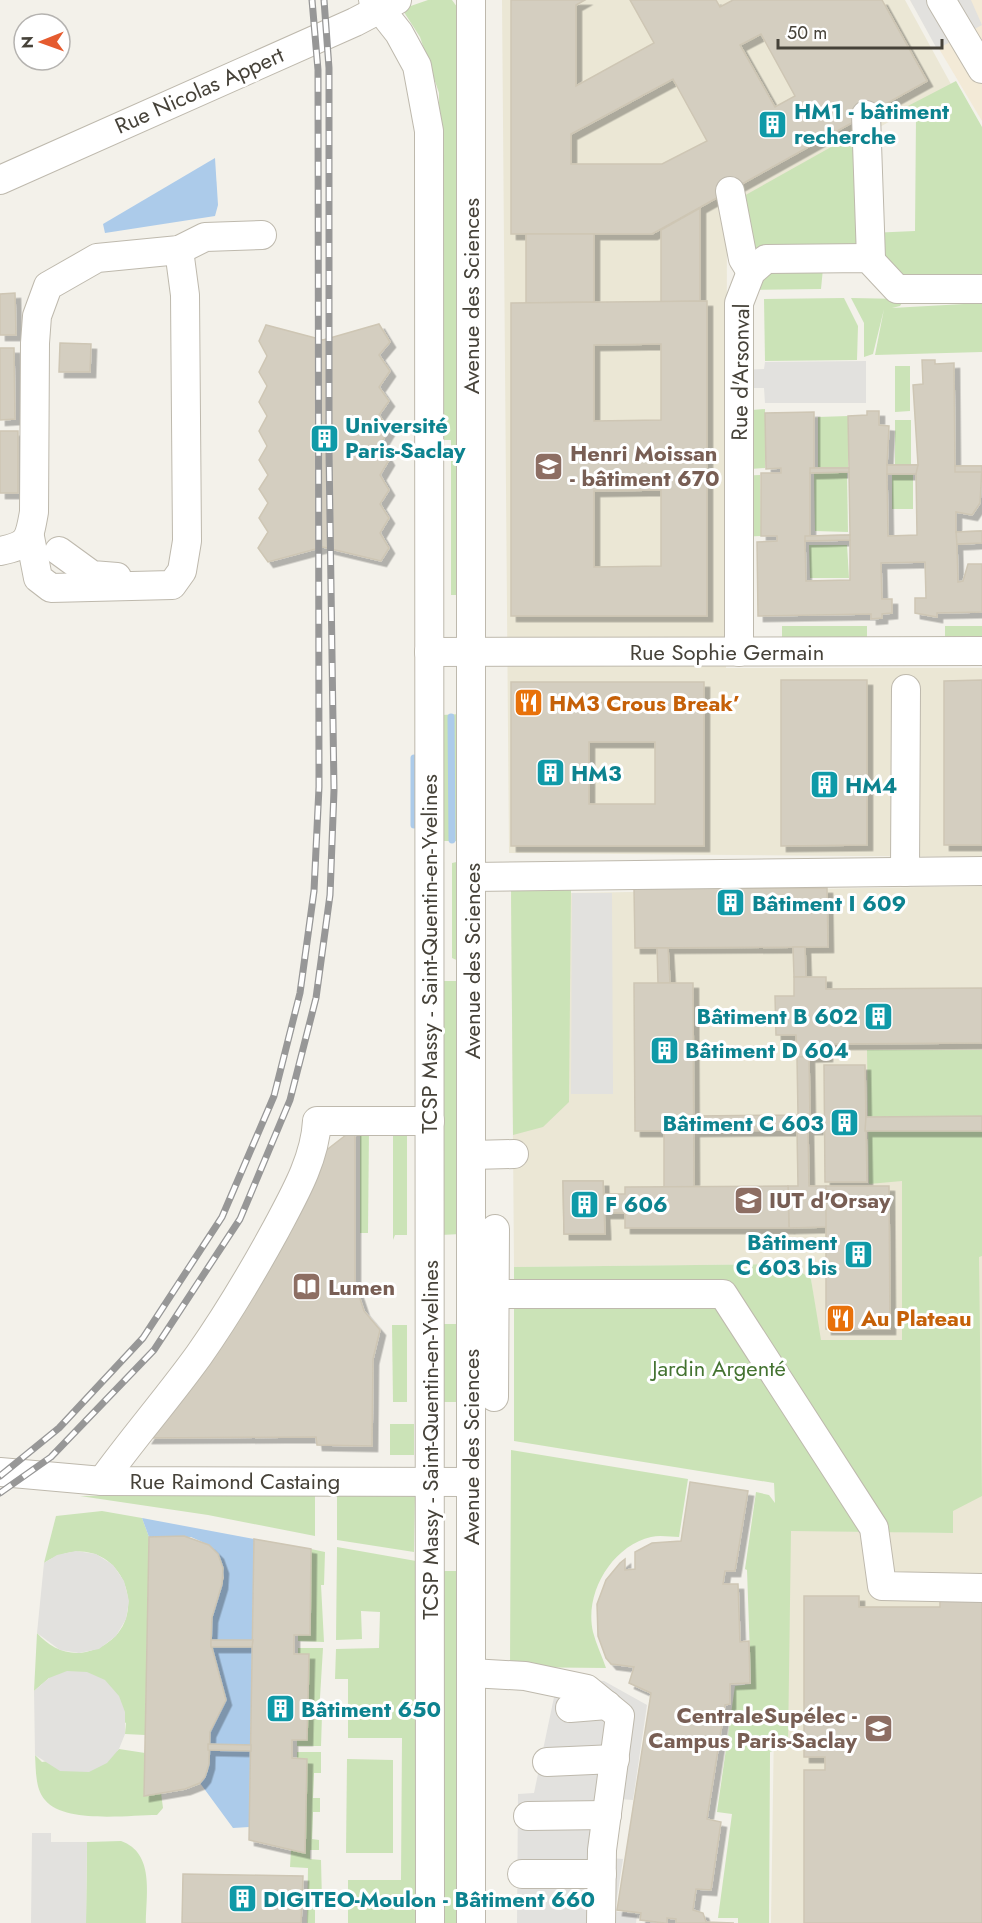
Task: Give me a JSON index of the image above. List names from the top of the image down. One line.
{"streets":{"street":["Rue Nicolas Appert","Avenue des Sciences","Rue d'Arsonval","Rue Sophie Germain","TCSP Massy - Saint-Quentin-en-Yvelines","Rue Raimond Castaing"]},"crossings":[["Rue Nicolas Appert","TCSP Massy - Saint-Quentin-en-Yvelines"],["Avenue des Sciences","Rue Sophie Germain"],["Avenue des Sciences","Rue Raimond Castaing"],["Rue d'Arsonval","Rue Sophie Germain"],["Rue Sophie Germain","TCSP Massy - Saint-Quentin-en-Yvelines"],["TCSP Massy - Saint-Quentin-en-Yvelines","Rue Raimond Castaing"]],"parks":["Jardin Argenté"],"places":{"building":["HM1 - bâtiment recherche","Université Paris-Saclay","HM3","HM4","Bâtiment I 609","Bâtiment B 602","Bâtiment D 604","Bâtiment C 603","F 606","Bâtiment C 603 bis","Bâtiment 650","DIGITEO-Moulon - Bâtiment 660"],"school or university":["Henri Moissan - bâtiment 670","IUT d'Orsay","CentraleSupélec - Campus Paris-Saclay"],"restaurant":["HM3 Crous Break’","Au Plateau"],"library":["Lumen"]},"scale_bar":"50 m","north":"left"}
